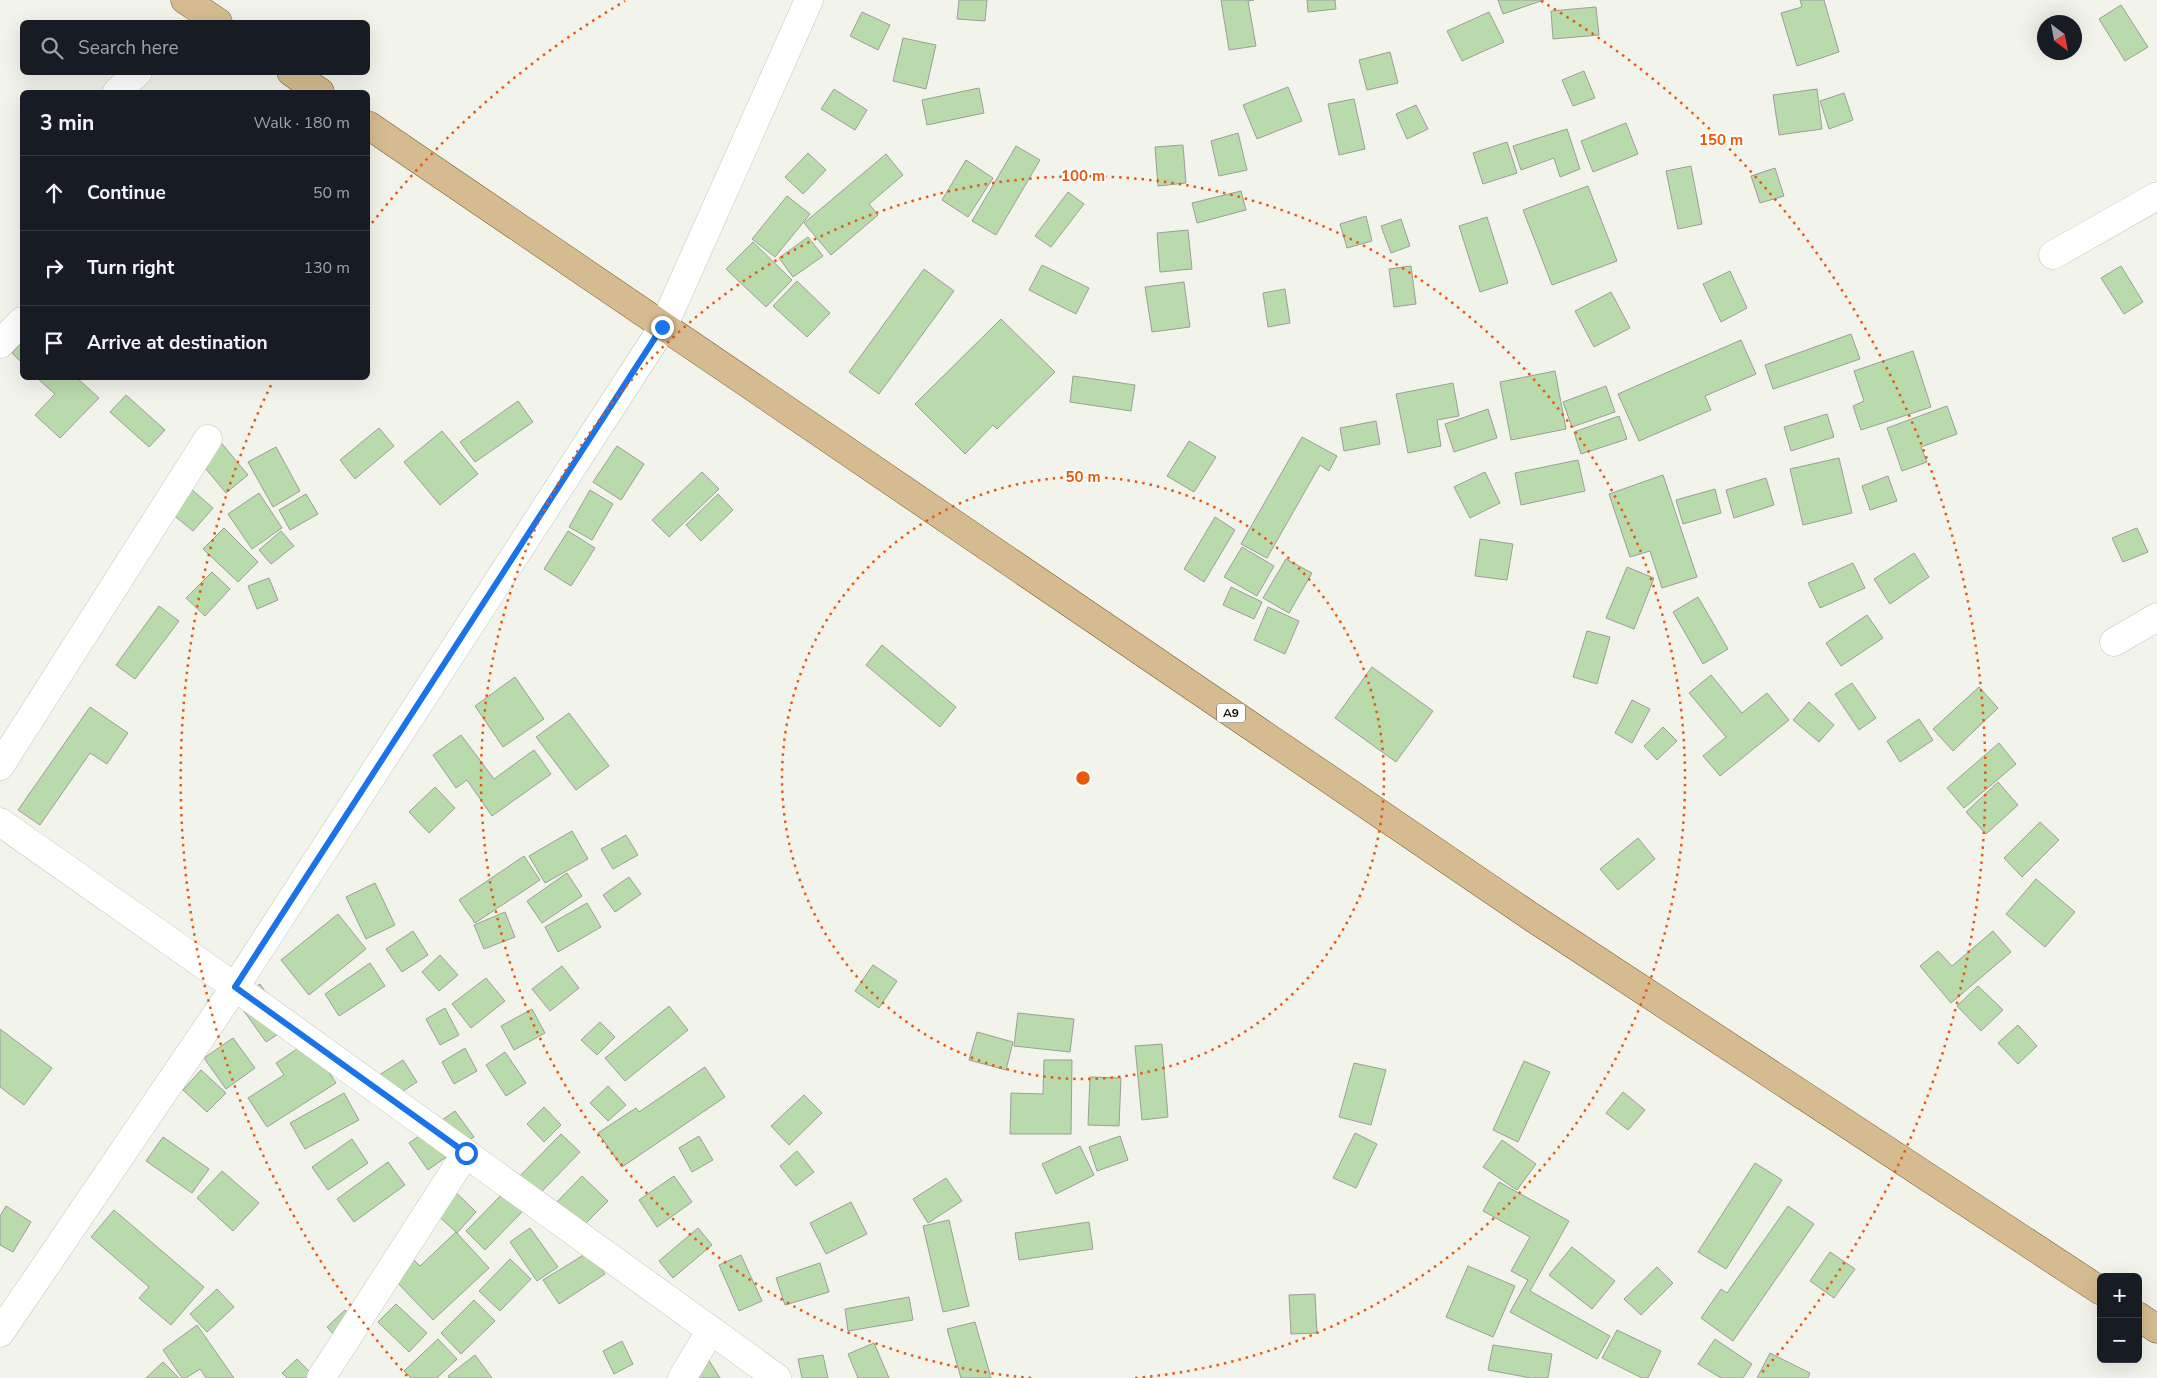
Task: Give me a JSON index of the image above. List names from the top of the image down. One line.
{"streets":{"main road":["A9"]},"north":"bottom right","page":{"search":"Search here","heading":["3 min","Walk · 180 m"],"list":[["Continue","50 m"],["Turn right","130 m"],"Arrive at destination"],"map_buttons":["+","−"]},"rings":["150 m","100 m","50 m"]}
